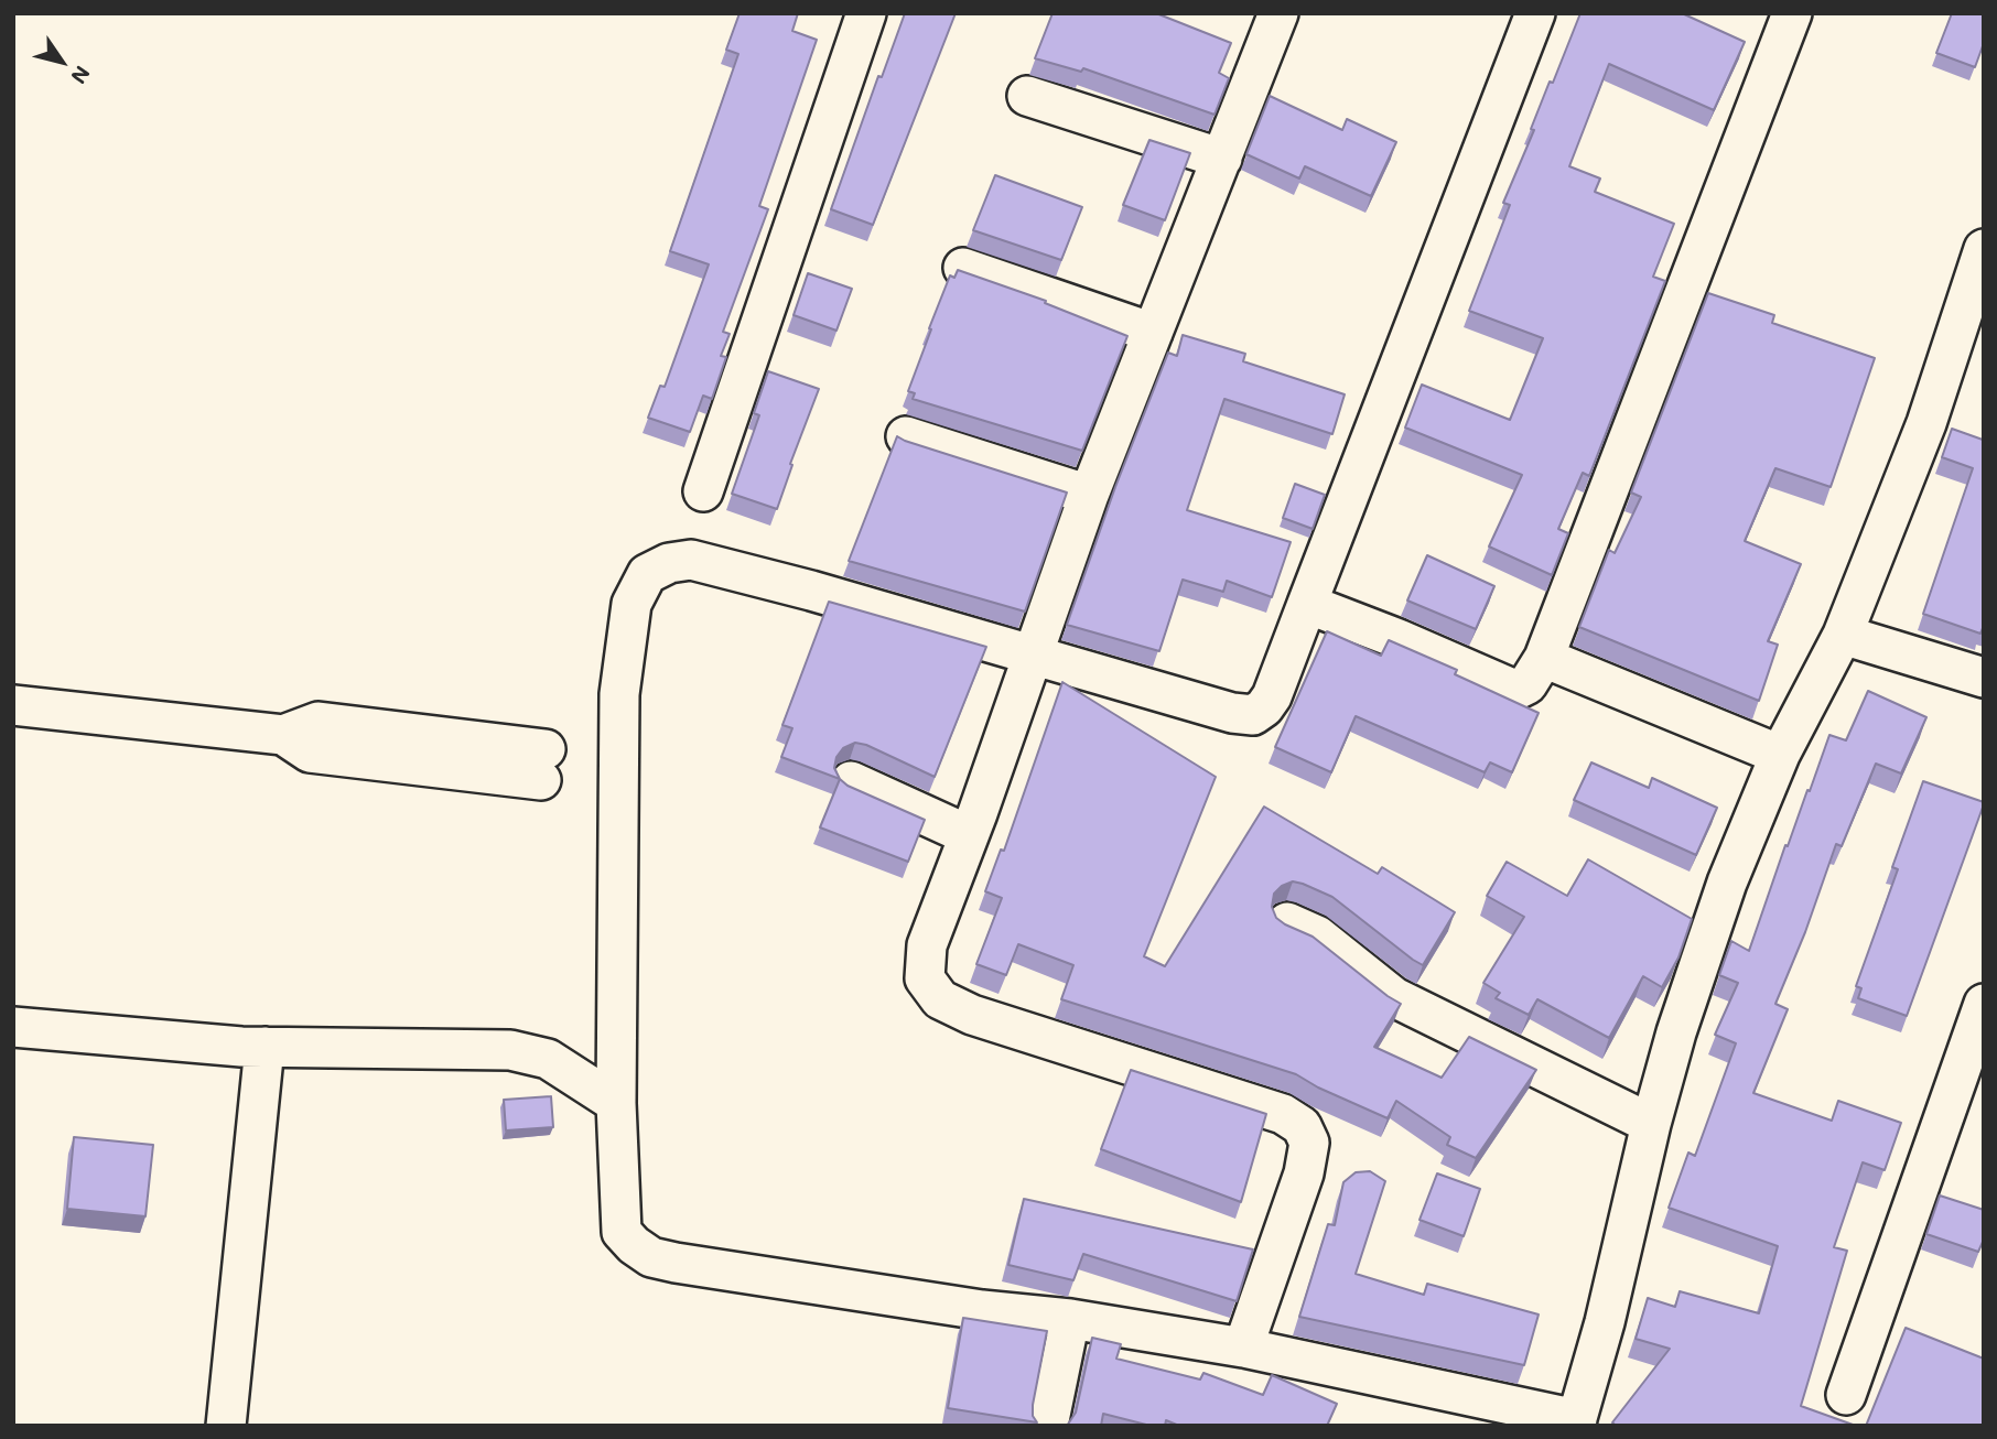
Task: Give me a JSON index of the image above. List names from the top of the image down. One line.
{"north":"bottom right"}
